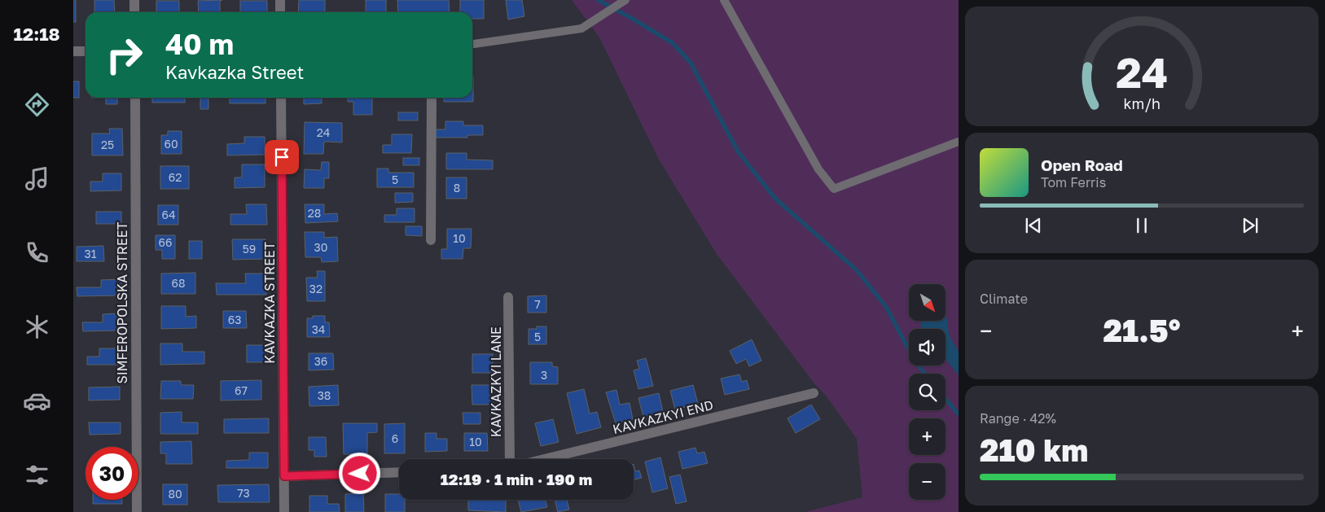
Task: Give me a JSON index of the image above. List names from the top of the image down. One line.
{"streets":{"street":["SIMFEROPOLSKA STREET","KAVKAZKA STREET","KAVKAZKYI LANE","KAVKAZKYI END"]},"house_numbers":["24","60","25","62","5","8","28","64","10","66","30","59","31","68","32","7","63","34","5","36","3","67","38","6","10","73","80"],"north":"bottom right","page":{"tabs":"12:18","turn":["40 m","Kavkazka Street"],"song":["Open Road","Tom Ferris"],"tile":["Climate",["Range · 42%","210 km"]],"map_buttons":["+","−"],"heat":["−","21.5°","+"],"limit":"30","trip":"12:19 · 1 min · 190 m","gauge":["24","km/h"]}}
